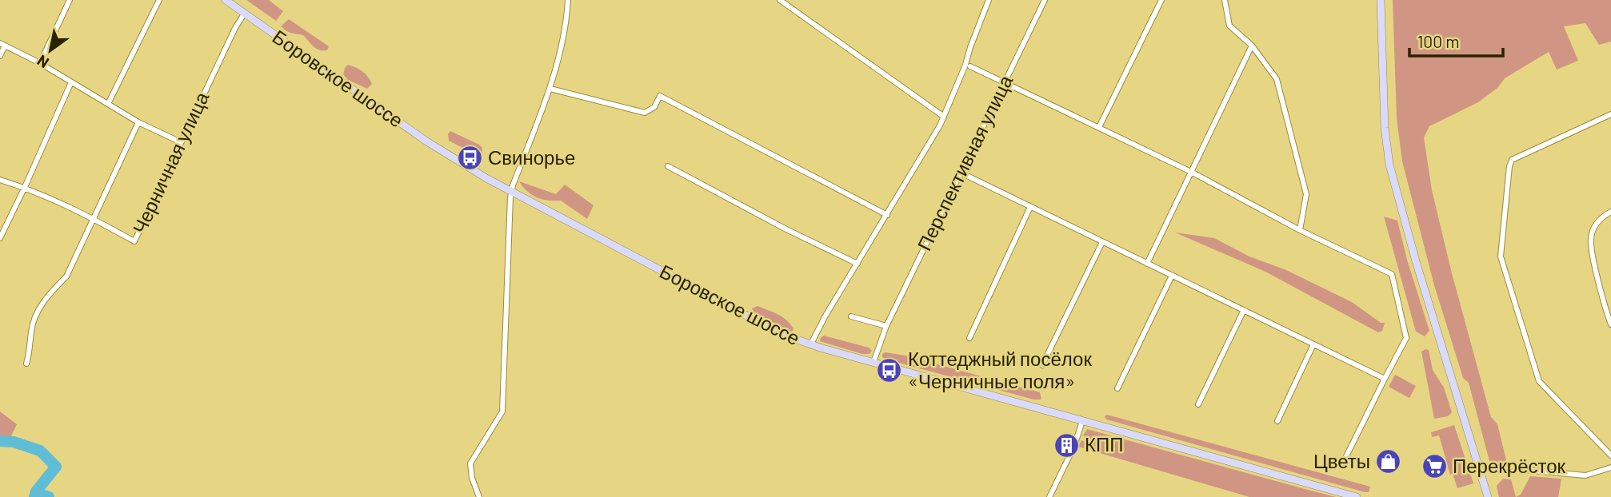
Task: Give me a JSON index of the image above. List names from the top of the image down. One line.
{"streets":{"main road":["Боровское шоссе"],"street":["Черничная улица","Перспективная улица"]},"crossings":[["Боровское шоссе","Черничная улица"],["Боровское шоссе","Перспективная улица"]],"places":{"bus stop":["Свинорье","Коттеджный посёлок «Черничные поля»"],"building":["КПП"],"shop":["Цветы"],"supermarket":["Перекрёсток"]},"scale_bar":"100 m","north":"bottom left"}
